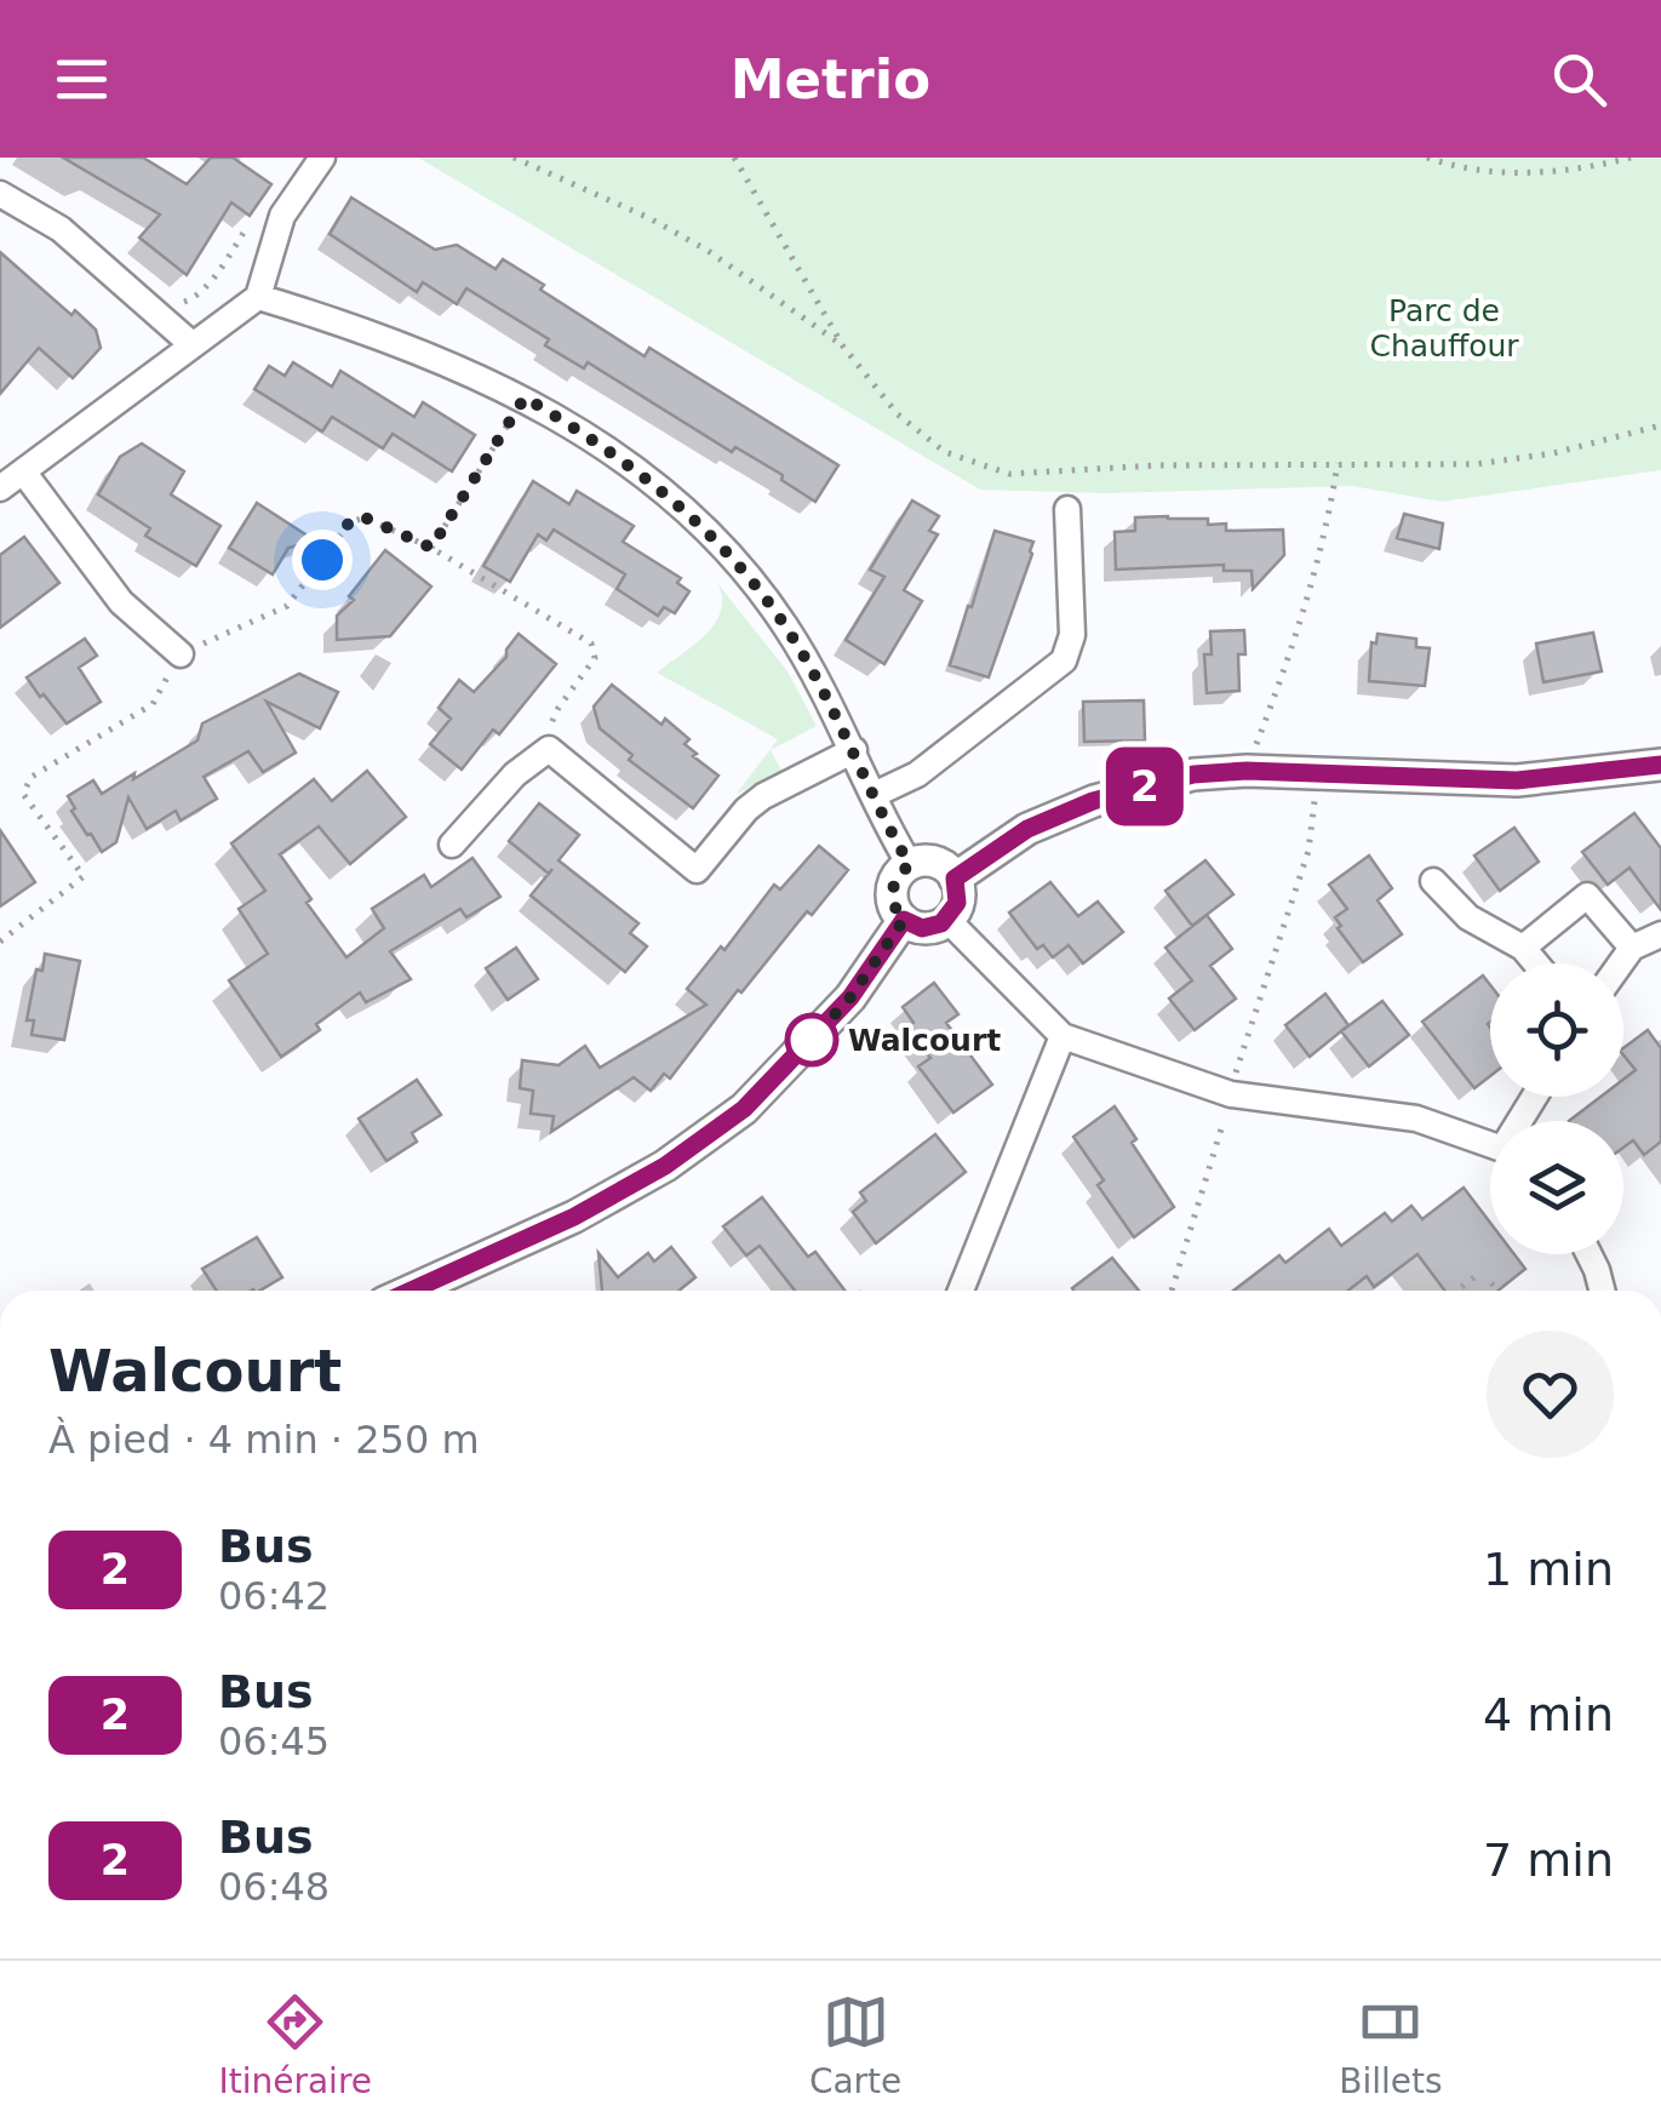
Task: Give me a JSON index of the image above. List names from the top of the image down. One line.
{"parks":["Parc de Chauffour"],"places":["Walcourt"],"lines":["bus line 2"],"page":{"header":"Metrio","on_map":"2","heading":["Walcourt","À pied · 4 min · 250 m"],"list":[{"mark":"2","name":"Bus","note":"06:42","value":"1 min"},{"mark":"2","name":"Bus","note":"06:45","value":"4 min"},{"mark":"2","name":"Bus","note":"06:48","value":"7 min"}],"tabs":["Itinéraire","Carte","Billets"]}}
